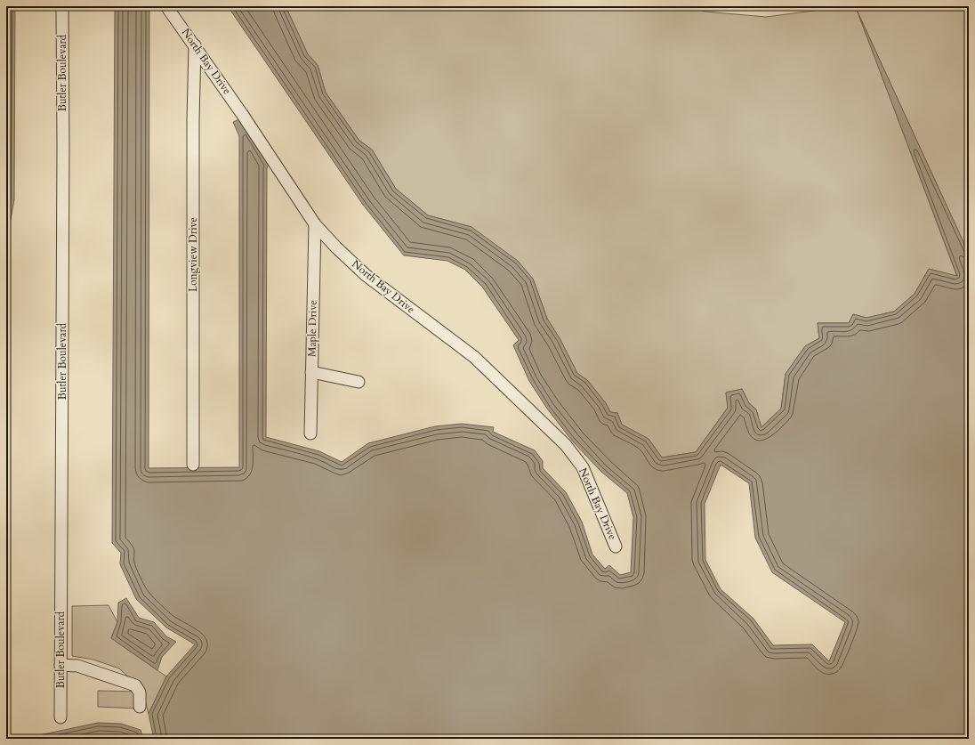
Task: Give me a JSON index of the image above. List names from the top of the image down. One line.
{"streets":{"street":["North Bay Drive","Butler Boulevard","Longview Drive","Maple Drive"]},"crossings":[["North Bay Drive","Longview Drive"],["North Bay Drive","Maple Drive"]]}
